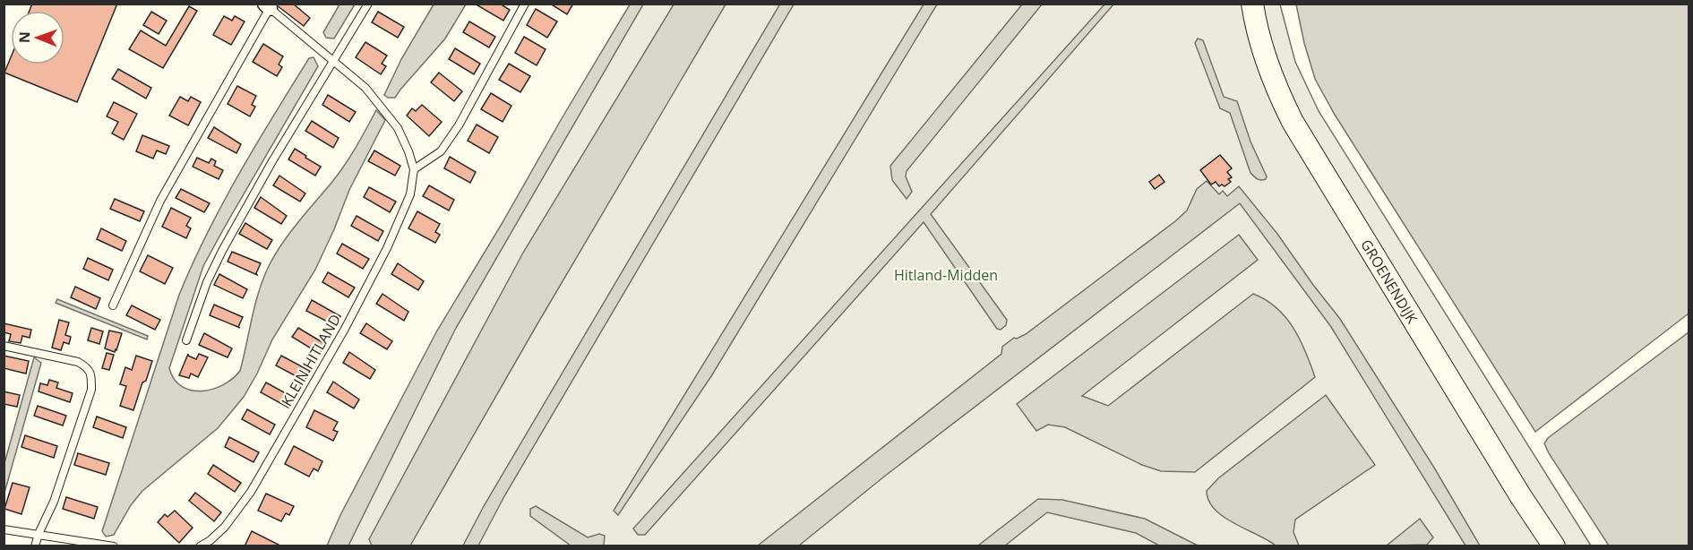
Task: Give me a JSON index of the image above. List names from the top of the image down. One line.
{"streets":{"street":["GROENENDIJK"],"lane":["KLEIN HITLAND"]},"parks":["Hitland-Midden"],"north":"left"}
